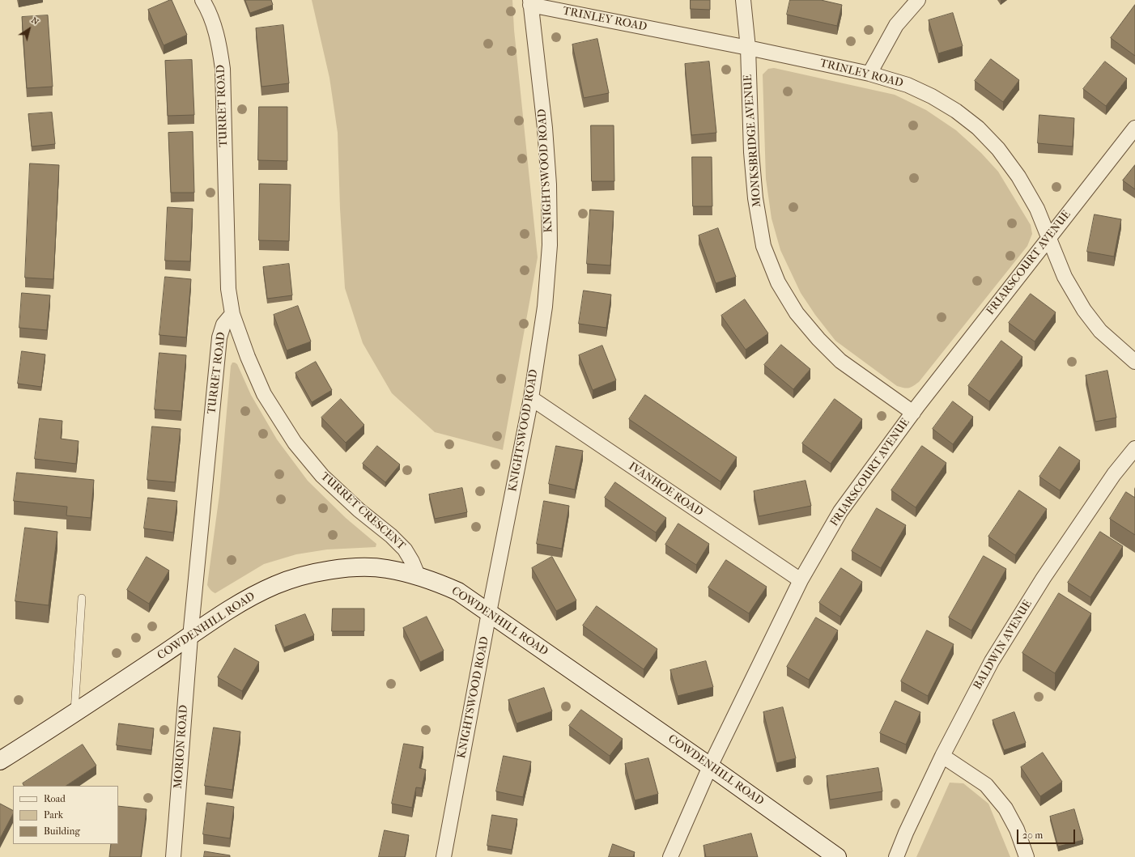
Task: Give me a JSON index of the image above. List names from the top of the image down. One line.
{"streets":{"street":["TRINLEY ROAD","TURRET ROAD","MONKSBRIDGE AVENUE","KNIGHTSWOOD ROAD","FRIARSCOURT AVENUE","IVANHOE ROAD","TURRET CRESCENT","COWDENHILL ROAD","BALDWIN AVENUE","MORION ROAD"]},"crossings":[["TRINLEY ROAD","MONKSBRIDGE AVENUE"],["TRINLEY ROAD","KNIGHTSWOOD ROAD"],["TRINLEY ROAD","FRIARSCOURT AVENUE"],["TURRET ROAD","TURRET CRESCENT"],["TURRET ROAD","COWDENHILL ROAD"],["TURRET ROAD","MORION ROAD"],["MONKSBRIDGE AVENUE","FRIARSCOURT AVENUE"],["KNIGHTSWOOD ROAD","IVANHOE ROAD"],["KNIGHTSWOOD ROAD","COWDENHILL ROAD"],["FRIARSCOURT AVENUE","IVANHOE ROAD"],["FRIARSCOURT AVENUE","COWDENHILL ROAD"],["TURRET CRESCENT","COWDENHILL ROAD"],["COWDENHILL ROAD","MORION ROAD"]],"legend":["Road","Park","Building"],"scale_bar":"20 m","north":"top right"}
